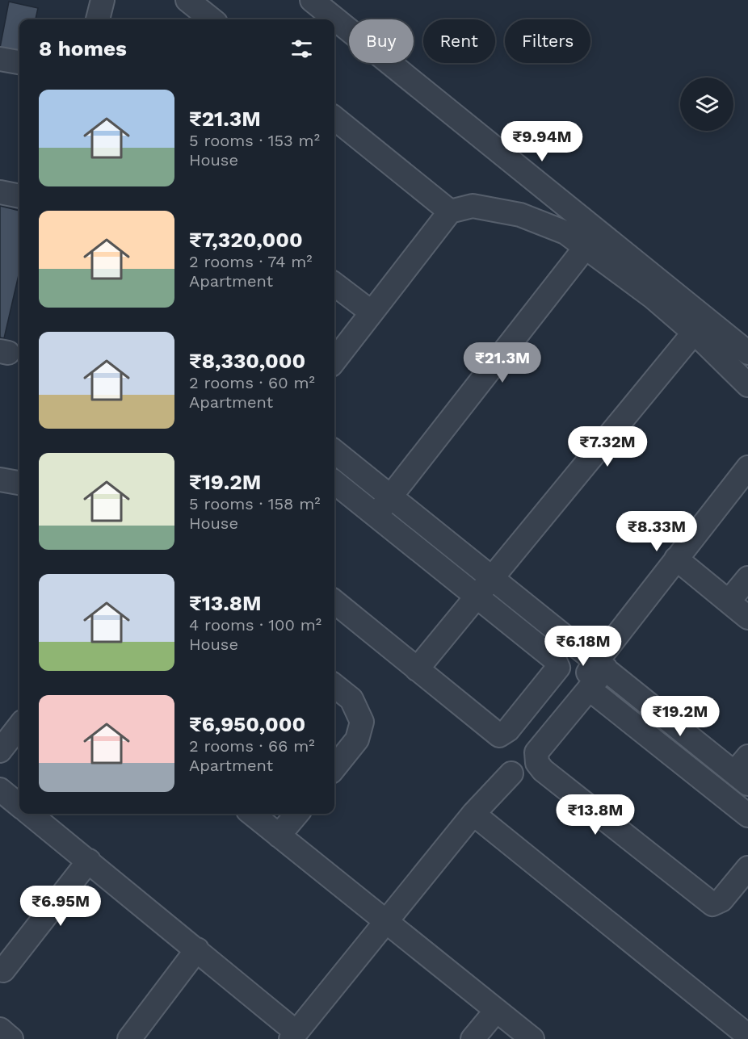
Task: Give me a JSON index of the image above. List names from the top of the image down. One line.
{"page":{"chip":["Buy","Rent","Filters"],"heading":"8 homes","list":[{"name":"₹21.3M","note":"5 rooms · 153 m² · House"},{"name":"₹7,320,000","note":"2 rooms · 74 m² · Apartment"},{"name":"₹8,330,000","note":"2 rooms · 60 m² · Apartment"},{"name":"₹19.2M","note":"5 rooms · 158 m² · House"},{"name":"₹13.8M","note":"4 rooms · 100 m² · House"},{"name":"₹6,950,000","note":"2 rooms · 66 m² · Apartment"}],"price":["₹9.94M","₹21.3M","₹7.32M","₹8.33M","₹6.18M","₹19.2M","₹13.8M","₹6.95M"]}}
